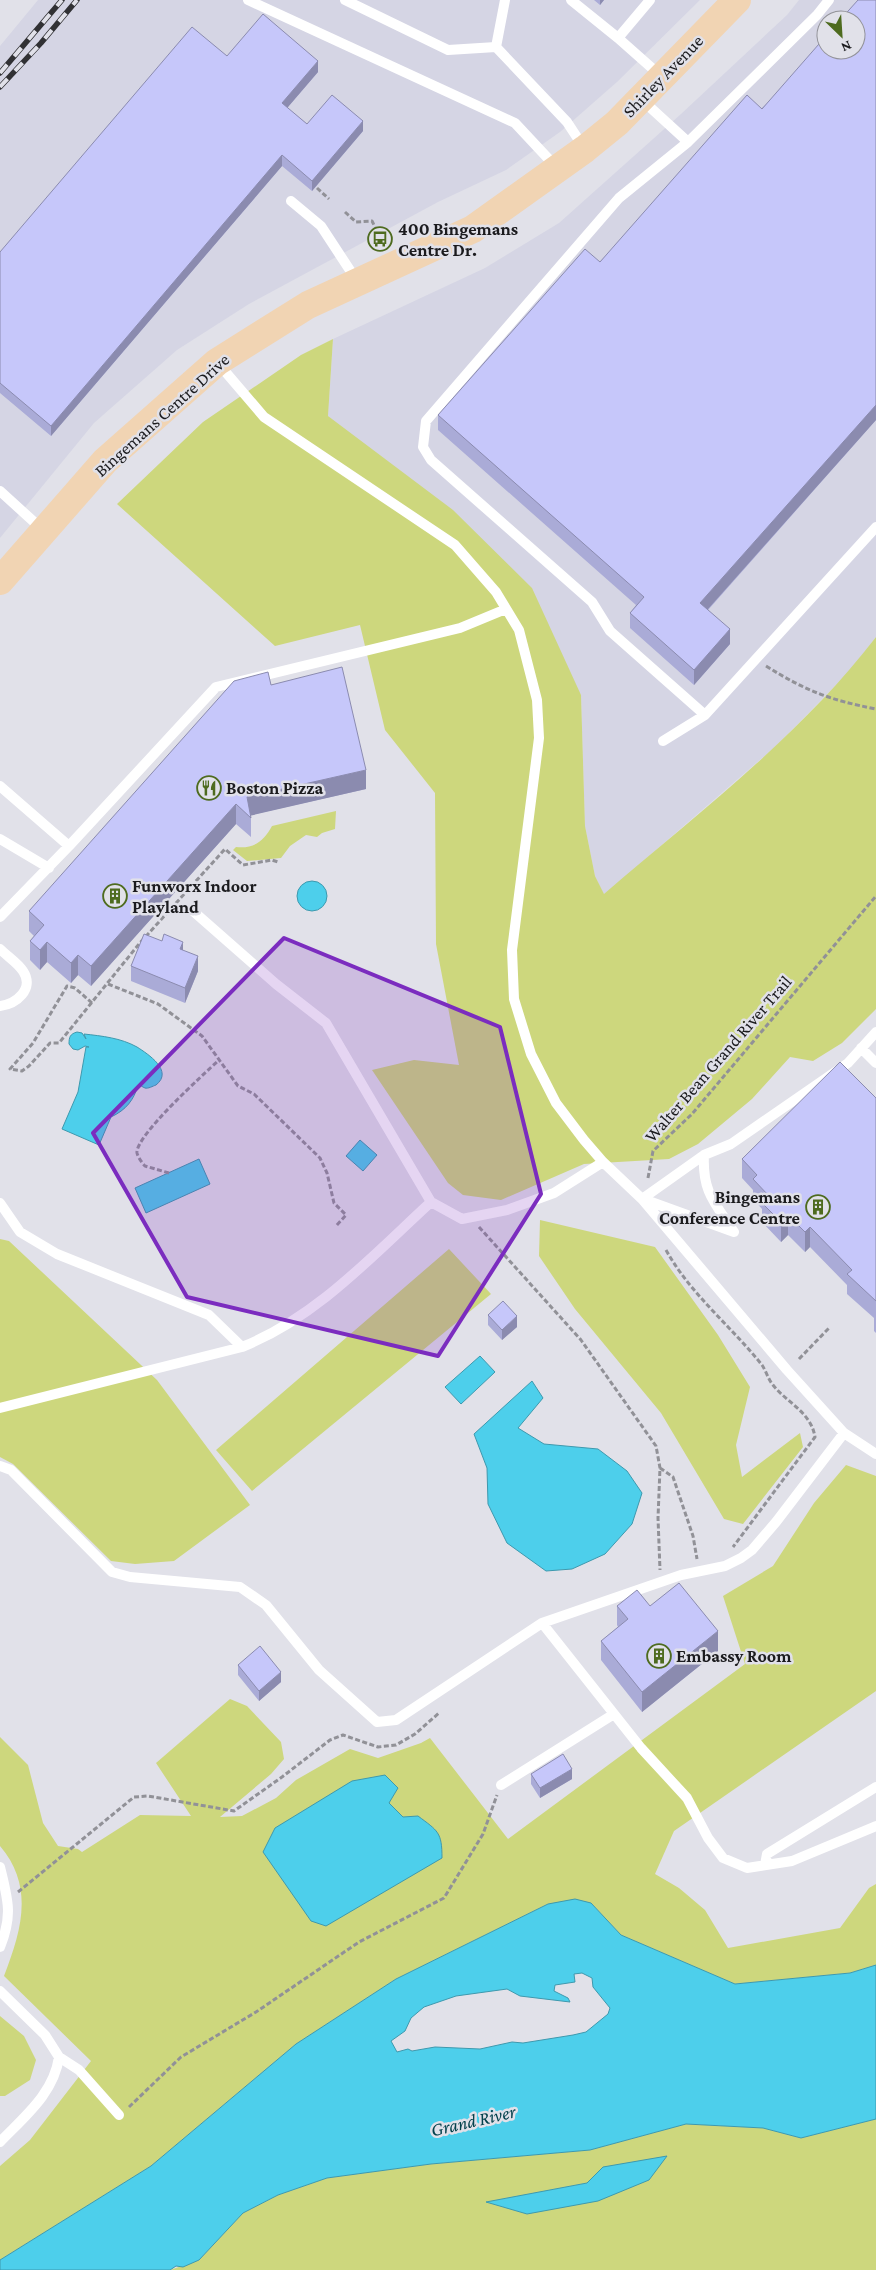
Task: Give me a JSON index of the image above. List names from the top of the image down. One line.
{"streets":{"main road":["Shirley Avenue","Bingemans Centre Drive"],"path":["Walter Bean Grand River Trail"]},"crossings":[["Shirley Avenue","Bingemans Centre Drive"]],"water":["Grand River"],"places":{"bus stop":["400 Bingemans Centre Dr."],"restaurant":["Boston Pizza"],"building":["Funworx Indoor Playland","Bingemans Conference Centre","Embassy Room"]},"north":"bottom right"}
